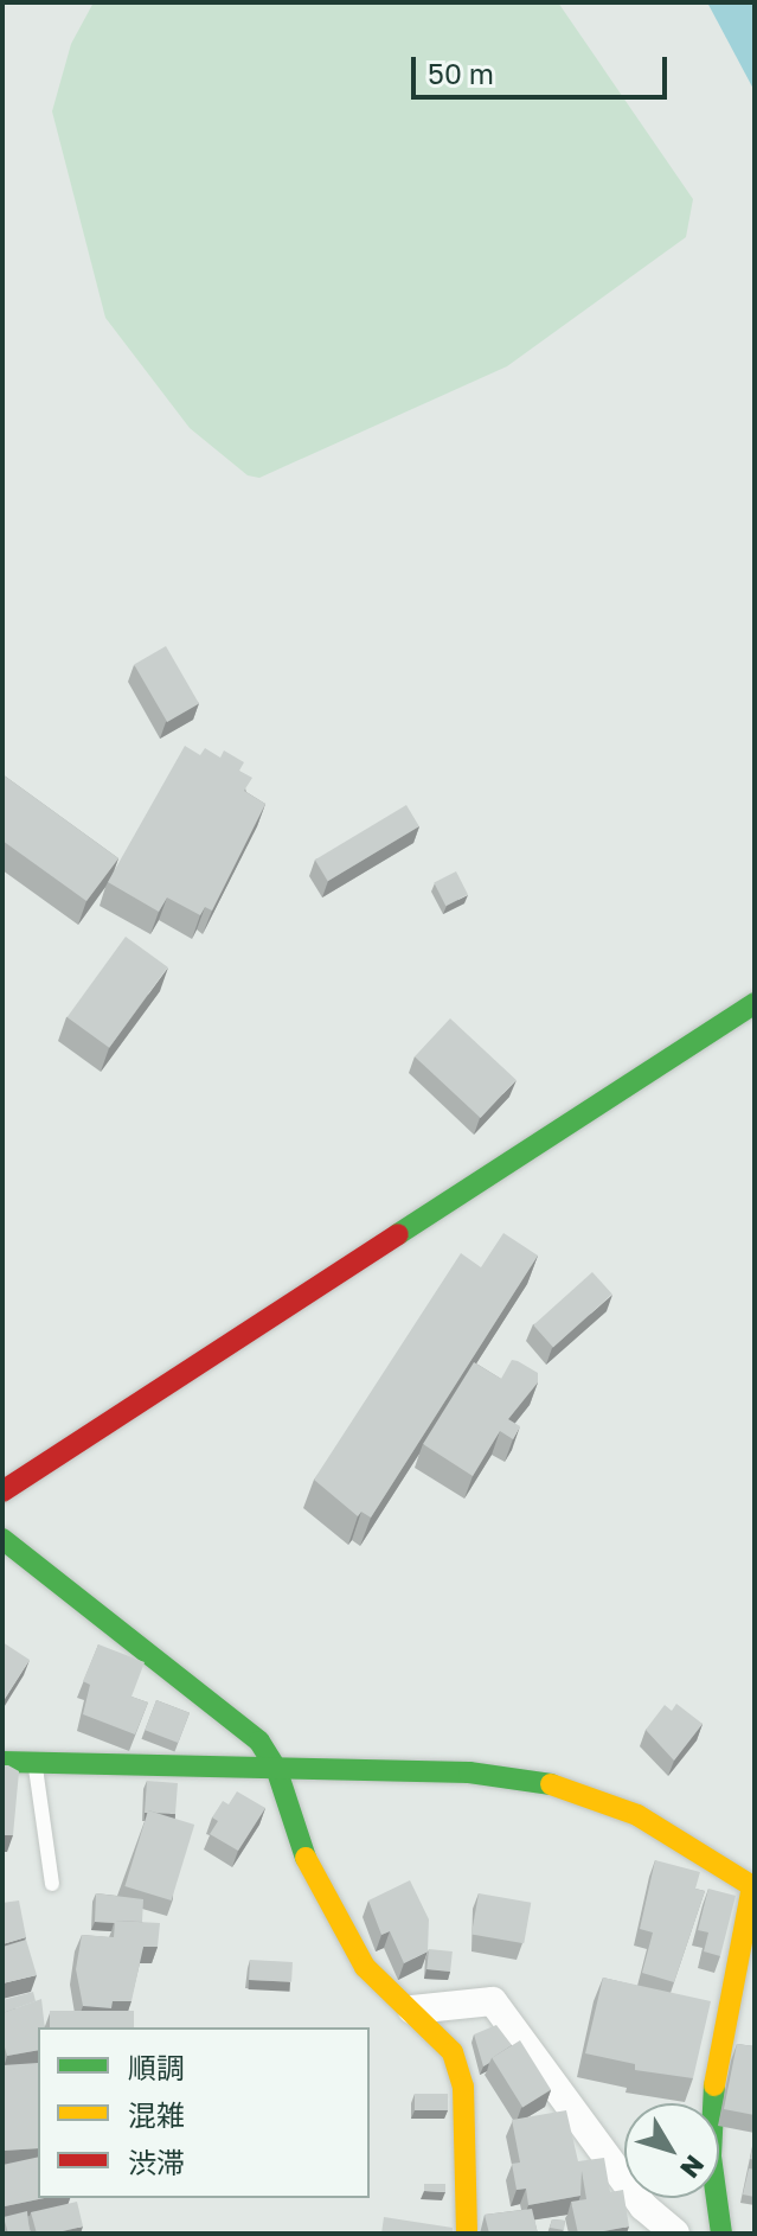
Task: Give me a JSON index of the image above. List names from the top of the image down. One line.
{"legend":["順調","混雑","渋滞"],"scale_bar":"50 m","north":"bottom right"}
